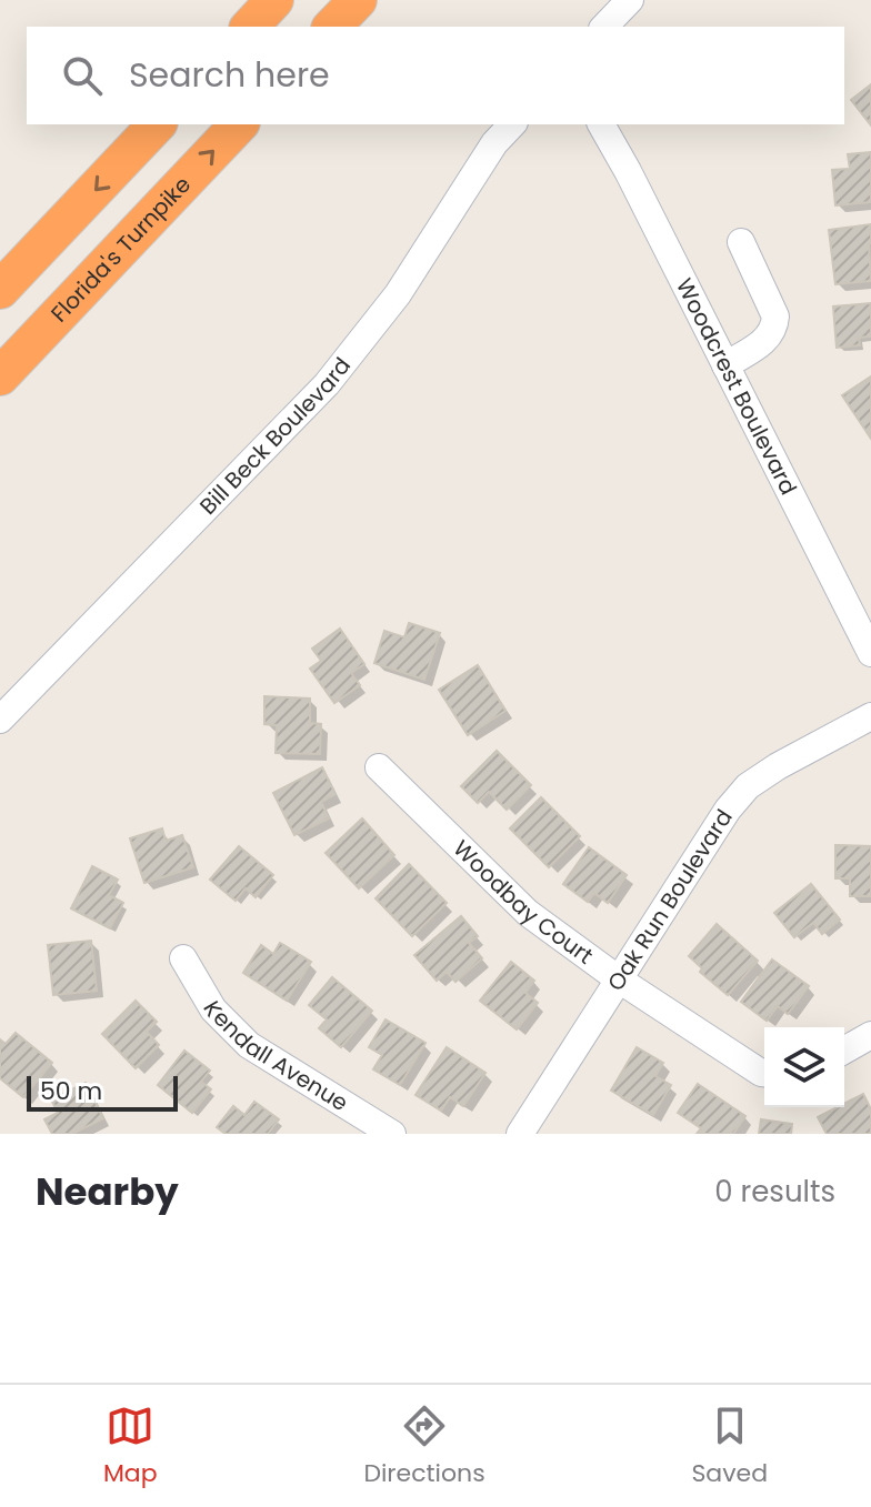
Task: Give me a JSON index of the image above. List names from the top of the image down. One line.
{"streets":{"highway":["Florida's Turnpike"],"street":["Woodcrest Boulevard","Bill Beck Boulevard","Oak Run Boulevard","Woodbay Court","Kendall Avenue"]},"crossings":[["Oak Run Boulevard","Woodbay Court"]],"scale_bar":"50 m","page":{"search":"Search here","scale":"50 m","heading":["Nearby","0 results"],"nav":["Map","Directions","Saved"]}}
